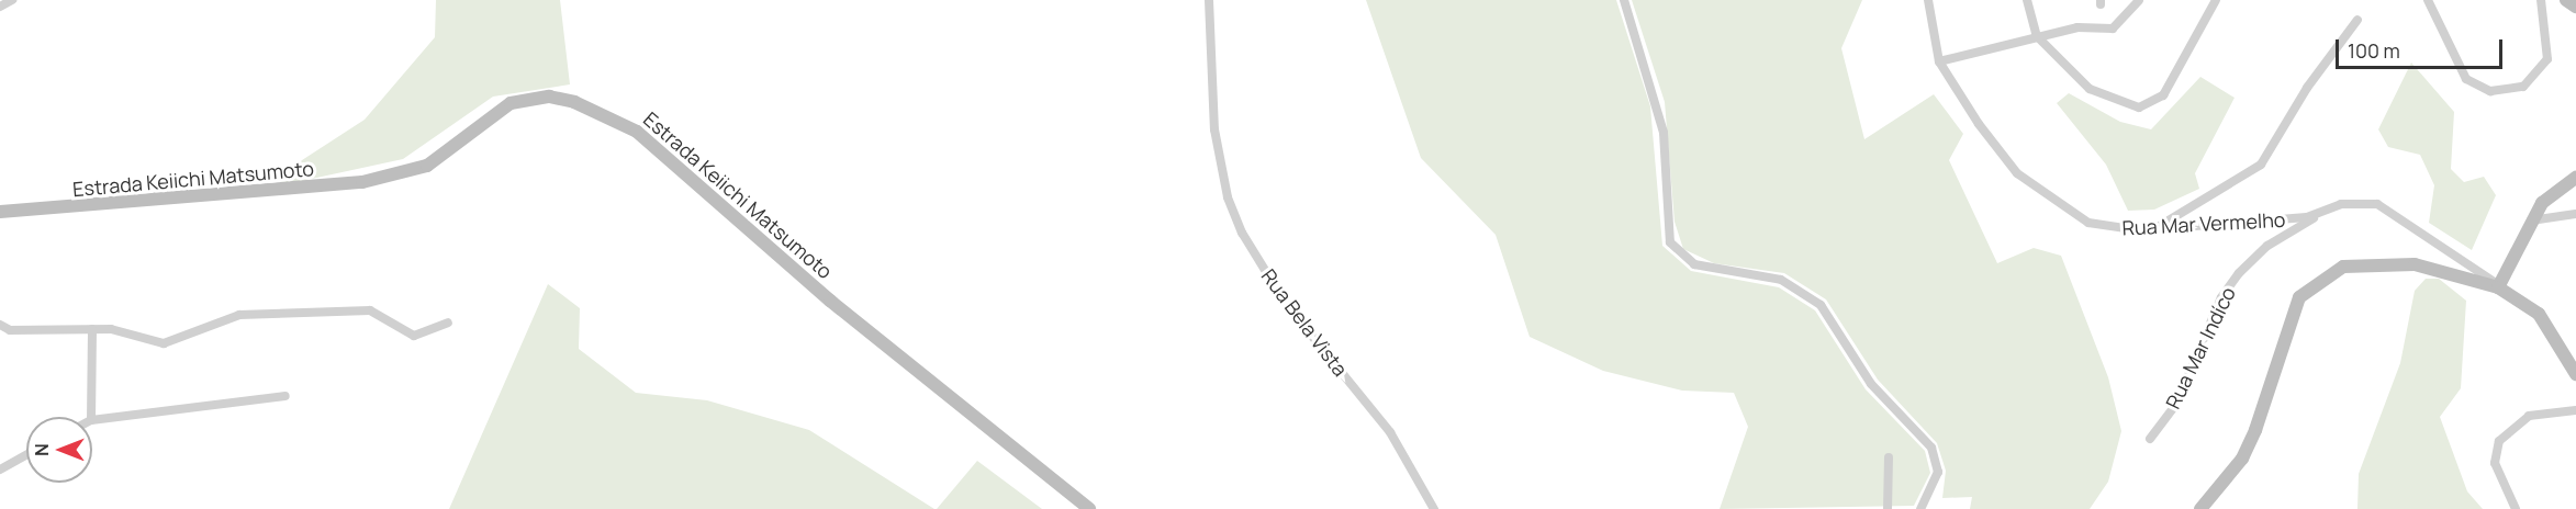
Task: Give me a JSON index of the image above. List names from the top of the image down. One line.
{"streets":{"main road":["Estrada Keiichi Matsumoto"],"street":["Rua Mar Vermelho","Rua Bela Vista","Rua Mar Indíco"]},"crossings":[["Rua Mar Vermelho","Rua Mar Indíco"]],"scale_bar":"100 m","north":"left"}
